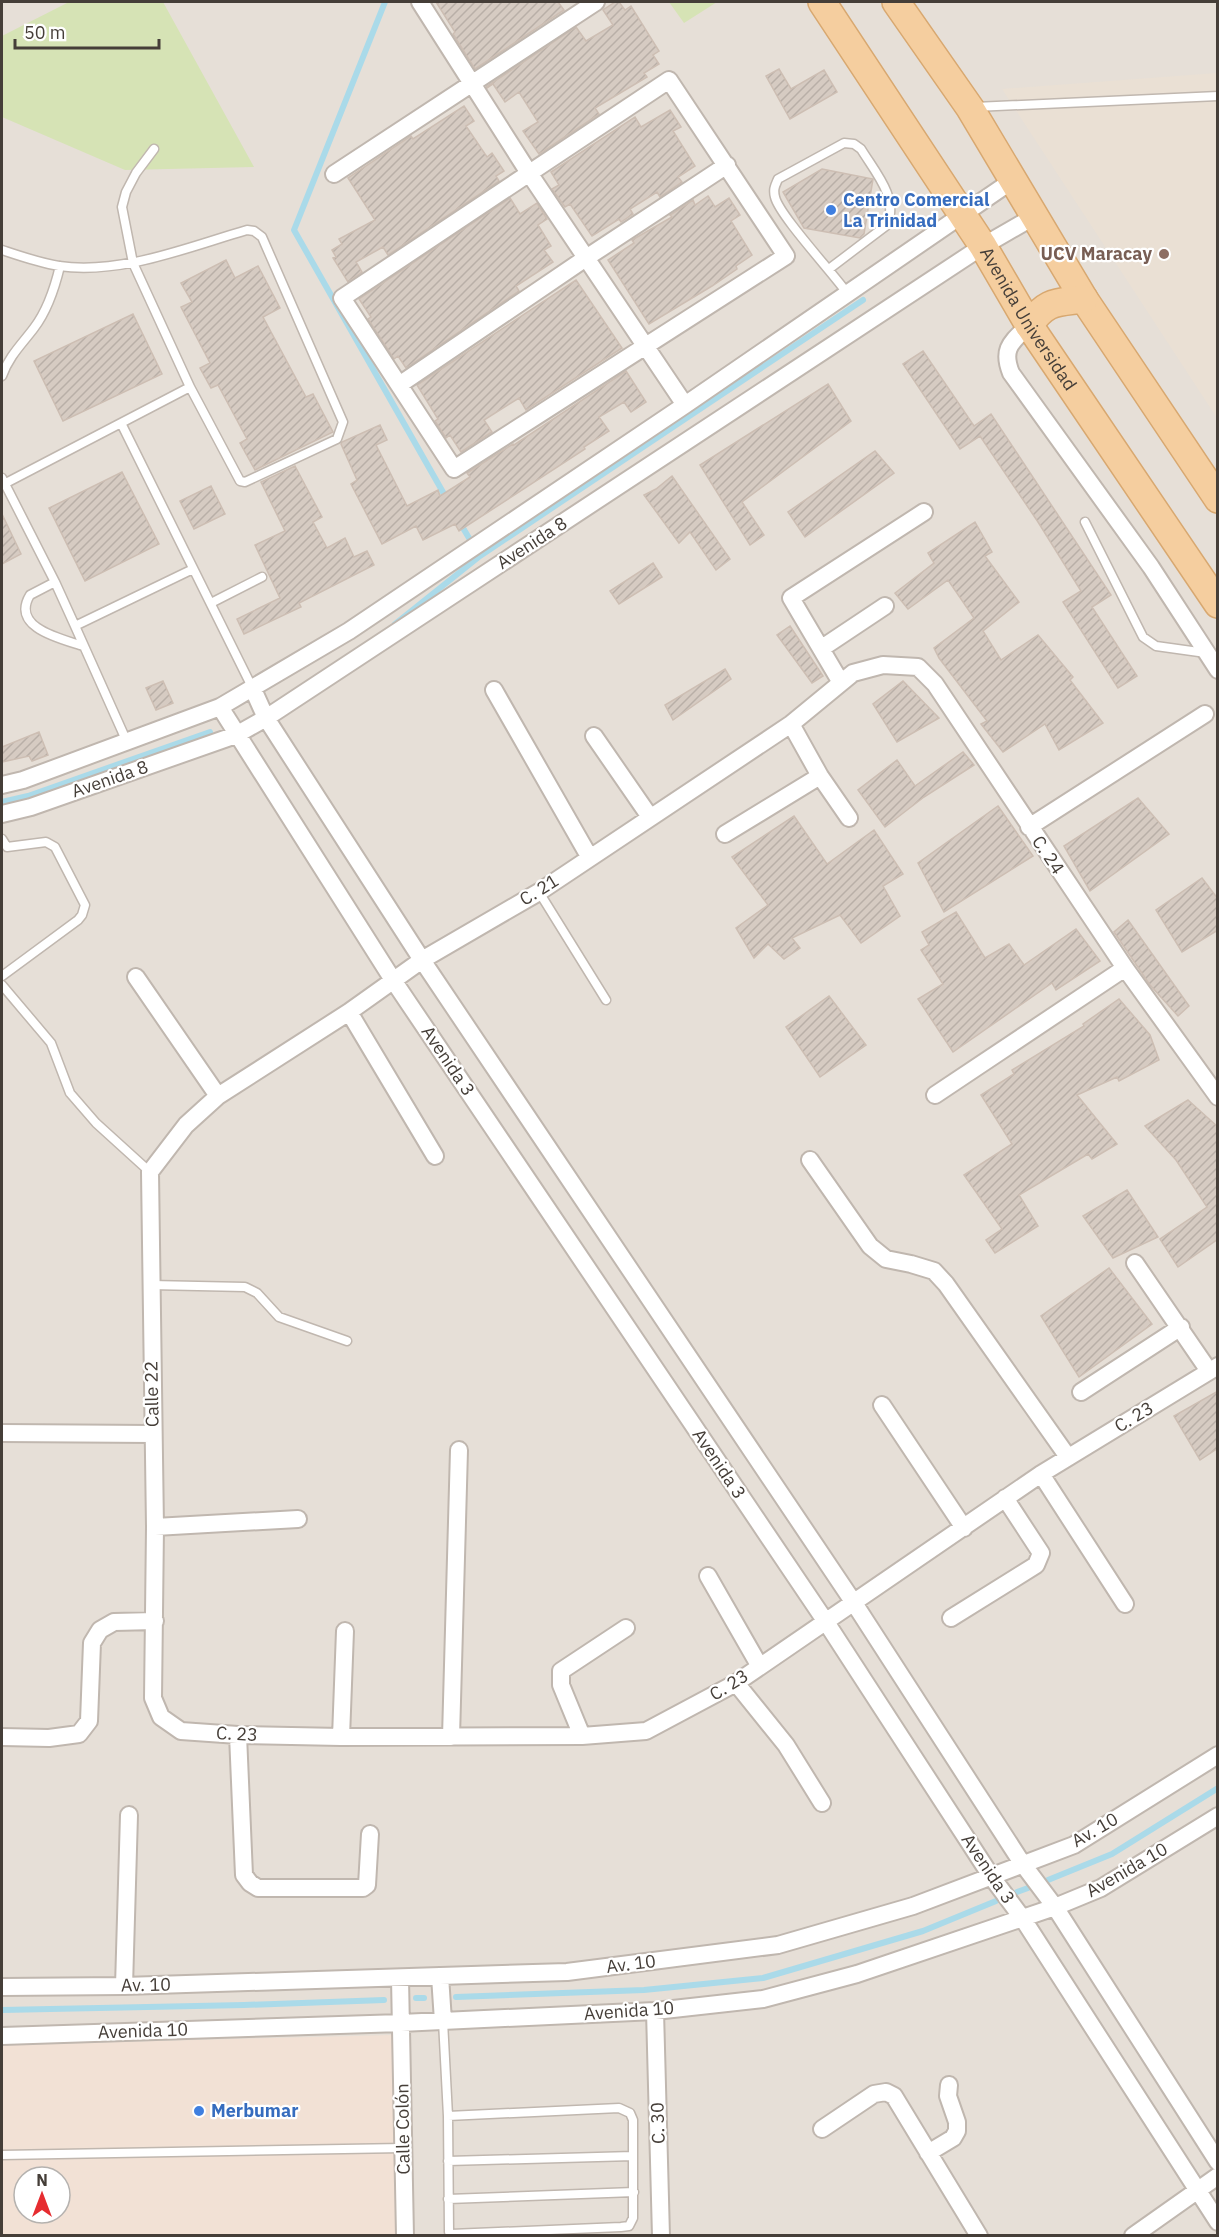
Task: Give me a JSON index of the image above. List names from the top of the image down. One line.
{"streets":{"main road":["Avenida Universidad"],"street":["Avenida 8","C. 24","C. 21","Avenida 3","Calle 22","C. 23","Av. 10","Avenida 10","C. 30","Calle Colón"]},"crossings":[["Avenida Universidad","Avenida 8"],["Avenida 8","Avenida 3"],["C. 24","C. 21"],["C. 21","Avenida 3"],["Avenida 3","C. 23"],["Avenida 3","Av. 10"],["Avenida 3","Avenida 10"],["Calle 22","C. 23"],["Av. 10","Calle Colón"],["Avenida 10","C. 30"],["Avenida 10","Calle Colón"]],"places":["Centro Comercial La Trinidad","UCV Maracay","Merbumar"],"scale_bar":"50 m","north":"top"}
